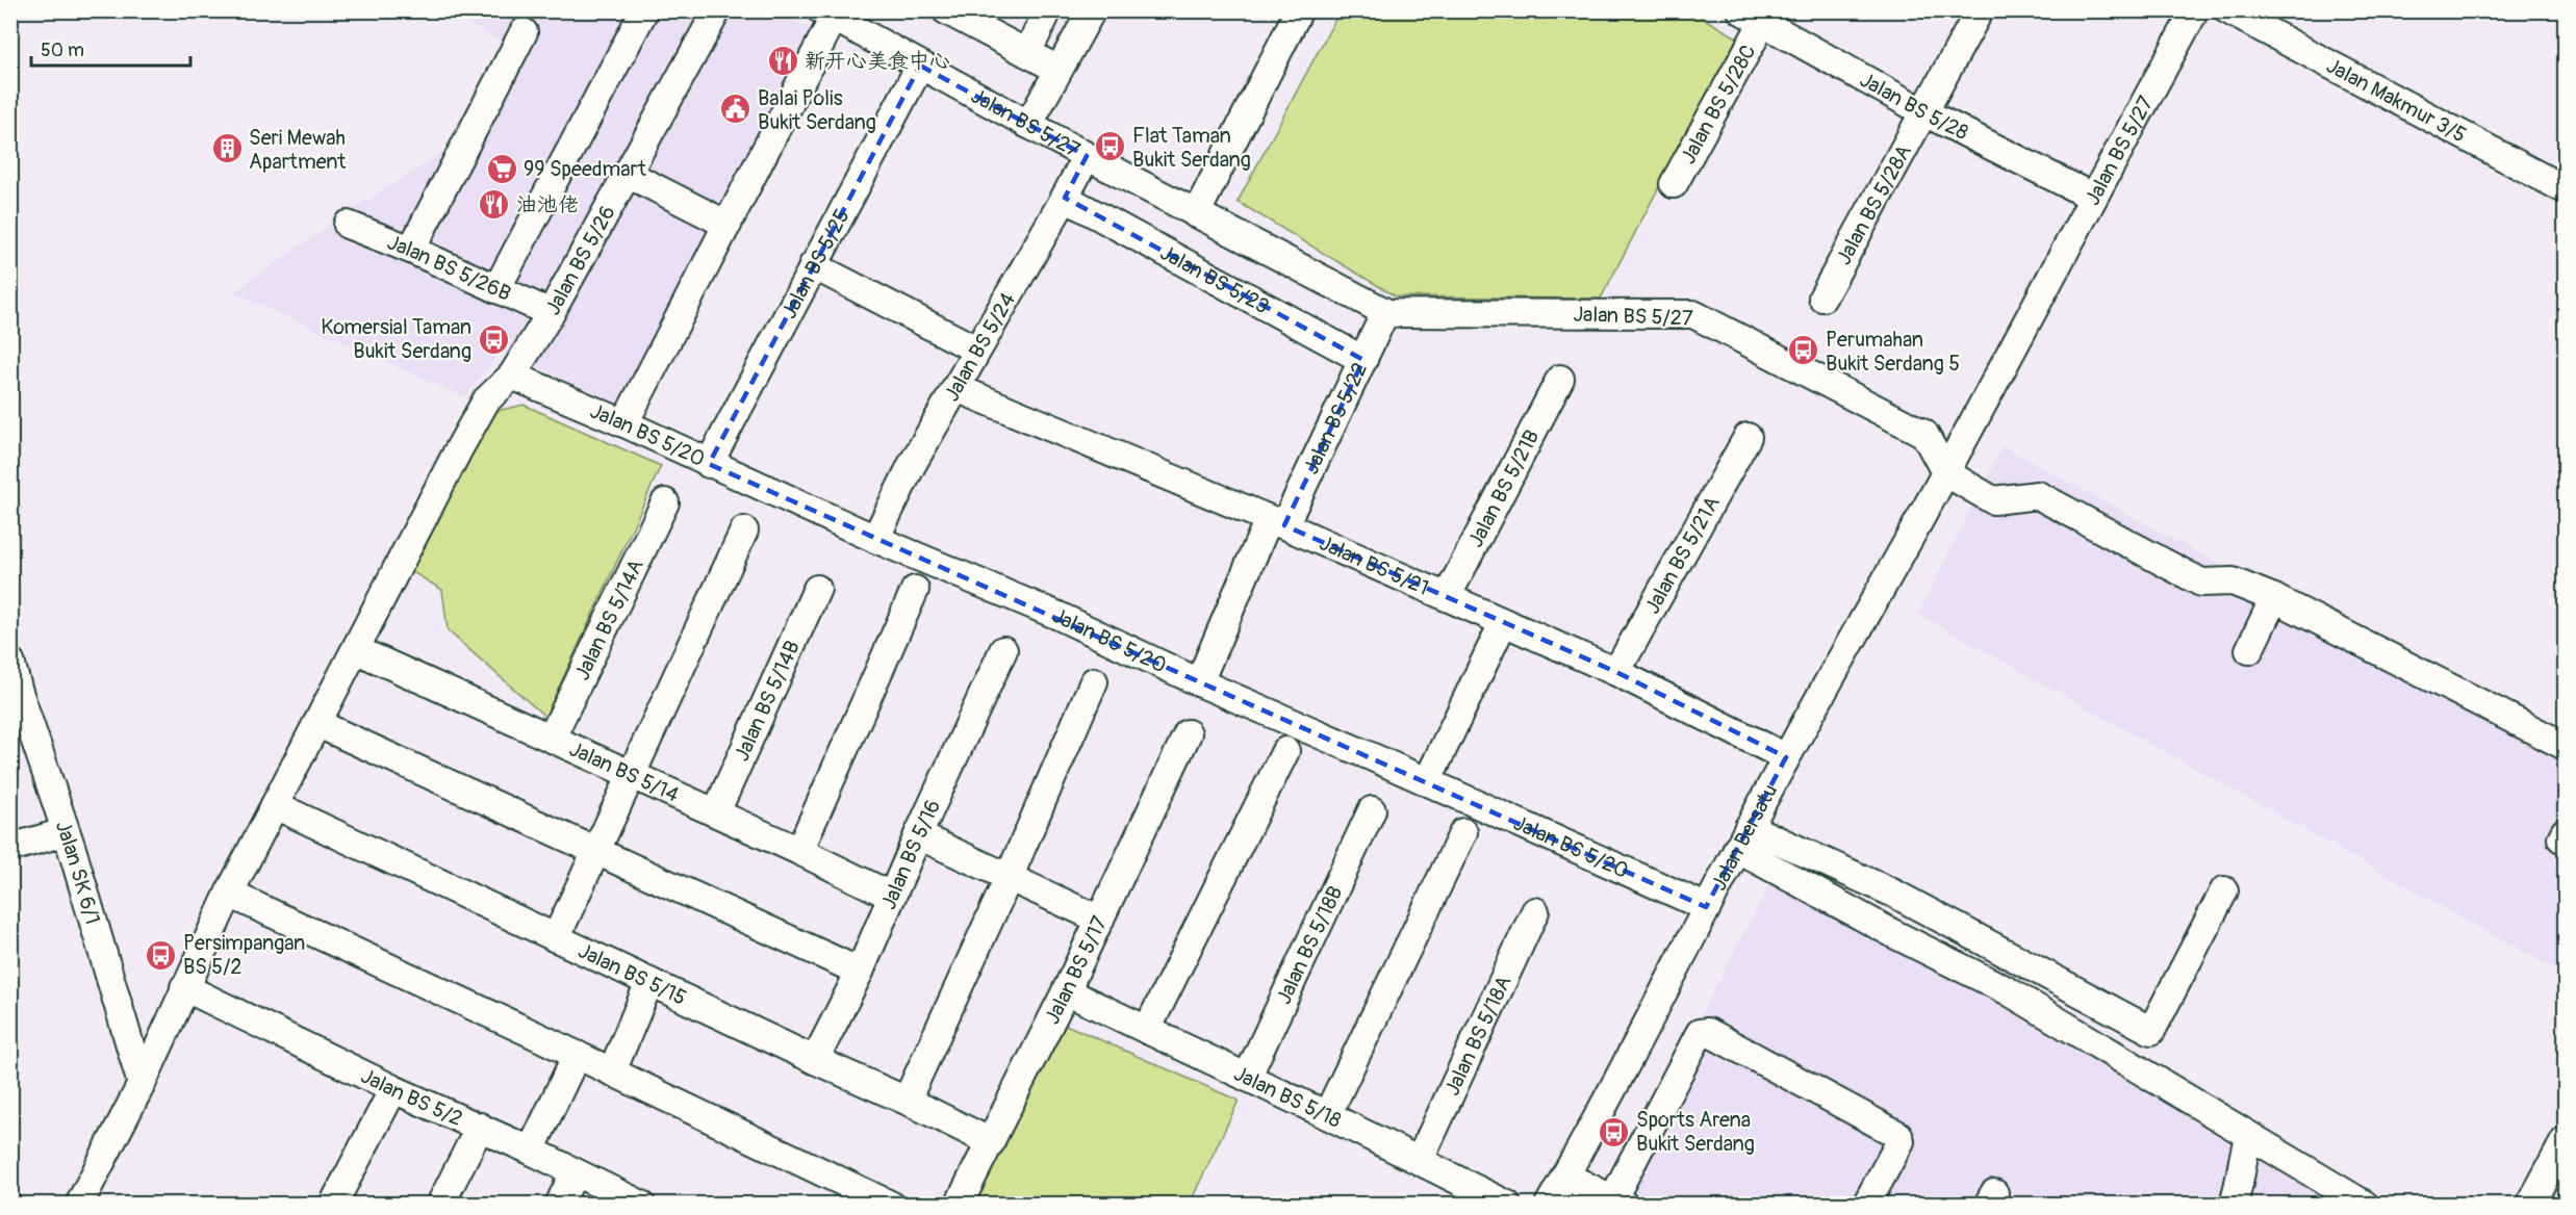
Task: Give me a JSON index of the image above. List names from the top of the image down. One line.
{"streets":{"street":["Jalan Makmur 3/5","Jalan BS 5/28C","Jalan BS 5/28","Jalan BS 5/27","Jalan BS 5/28A","Jalan BS 5/26","Jalan BS 5/25","Jalan BS 5/26B","Jalan BS 5/23","Jalan BS 5/24","Jalan BS 5/22","Jalan BS 5/20","Jalan BS 5/21B","Jalan BS 5/21A","Jalan BS 5/21","Jalan BS 5/14A","Jalan BS 5/14B","Jalan BS 5/14","Jalan Bersatu","Jalan BS 5/16","Jalan SK 6/1","Jalan BS 5/18B","Jalan BS 5/17","Jalan BS 5/15","Jalan BS 5/18A","Jalan BS 5/2","Jalan BS 5/18"]},"crossings":[["Jalan BS 5/28C","Jalan BS 5/28"],["Jalan BS 5/28","Jalan BS 5/27"],["Jalan BS 5/28","Jalan BS 5/28A"],["Jalan BS 5/27","Jalan BS 5/25"],["Jalan BS 5/27","Jalan BS 5/24"],["Jalan BS 5/27","Jalan BS 5/22"],["Jalan BS 5/27","Jalan Bersatu"],["Jalan BS 5/26","Jalan BS 5/26B"],["Jalan BS 5/26","Jalan BS 5/20"],["Jalan BS 5/26","Jalan BS 5/14"],["Jalan BS 5/26","Jalan SK 6/1"],["Jalan BS 5/26","Jalan BS 5/15"],["Jalan BS 5/26","Jalan BS 5/2"],["Jalan BS 5/25","Jalan BS 5/20"],["Jalan BS 5/23","Jalan BS 5/24"],["Jalan BS 5/23","Jalan BS 5/22"],["Jalan BS 5/24","Jalan BS 5/20"],["Jalan BS 5/24","Jalan BS 5/21"],["Jalan BS 5/22","Jalan BS 5/20"],["Jalan BS 5/22","Jalan BS 5/21"],["Jalan BS 5/20","Jalan Bersatu"],["Jalan BS 5/21B","Jalan BS 5/21"],["Jalan BS 5/21A","Jalan BS 5/21"],["Jalan BS 5/21","Jalan Bersatu"],["Jalan BS 5/14A","Jalan BS 5/14"],["Jalan BS 5/14B","Jalan BS 5/14"],["Jalan BS 5/14","Jalan BS 5/16"],["Jalan BS 5/16","Jalan BS 5/15"],["Jalan BS 5/18B","Jalan BS 5/18"],["Jalan BS 5/17","Jalan BS 5/15"],["Jalan BS 5/17","Jalan BS 5/18"],["Jalan BS 5/18A","Jalan BS 5/18"]],"places":{"restaurant":["新开心美食中心","油池佬"],"public building":["Balai Polis Bukit Serdang"],"bus stop":["Flat Taman Bukit Serdang","Komersial Taman Bukit Serdang","Perumahan Bukit Serdang 5","Persimpangan BS 5/2","Sports Arena Bukit Serdang"],"building":["Seri Mewah Apartment"],"supermarket":["99 Speedmart"]},"scale_bar":"50 m"}
